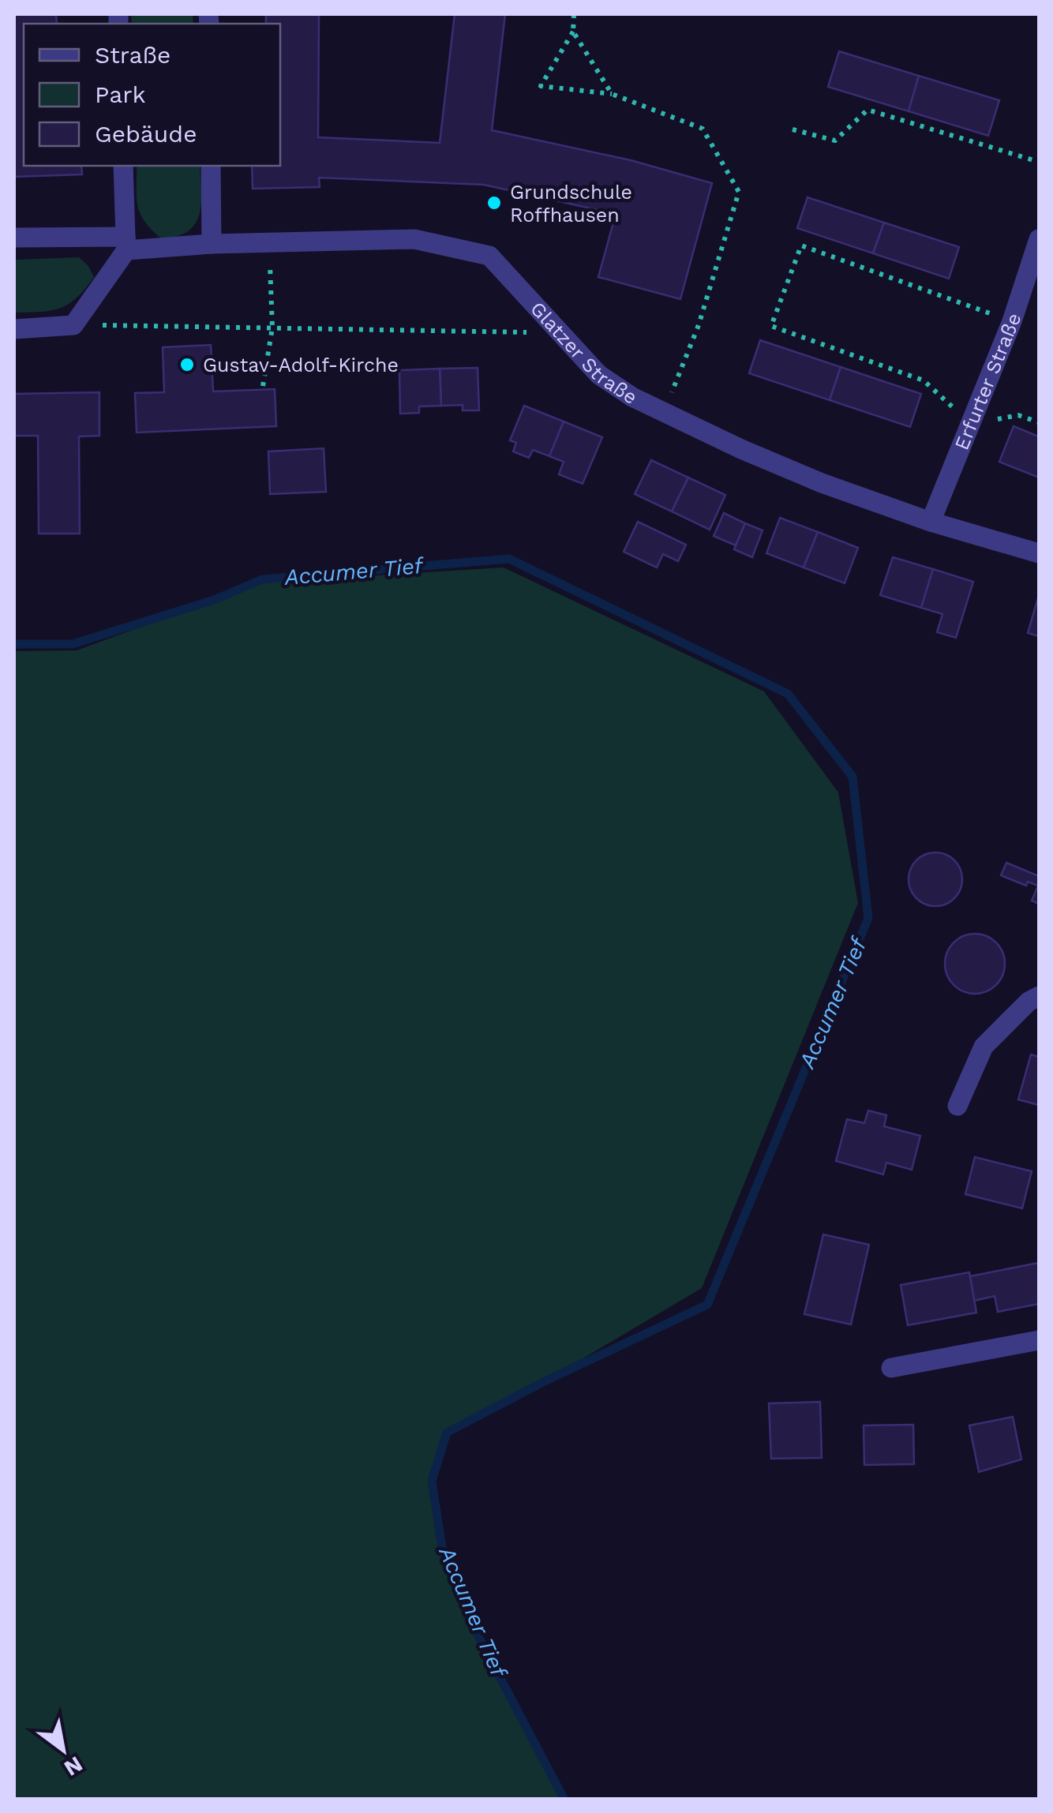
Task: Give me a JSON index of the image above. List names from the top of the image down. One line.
{"streets":{"street":["Glatzer Straße","Erfurter Straße"]},"crossings":[["Glatzer Straße","Erfurter Straße"]],"water":["Accumer Tief"],"places":["Grundschule Roffhausen","Gustav-Adolf-Kirche"],"legend":["Straße","Park","Gebäude"],"north":"bottom right"}
